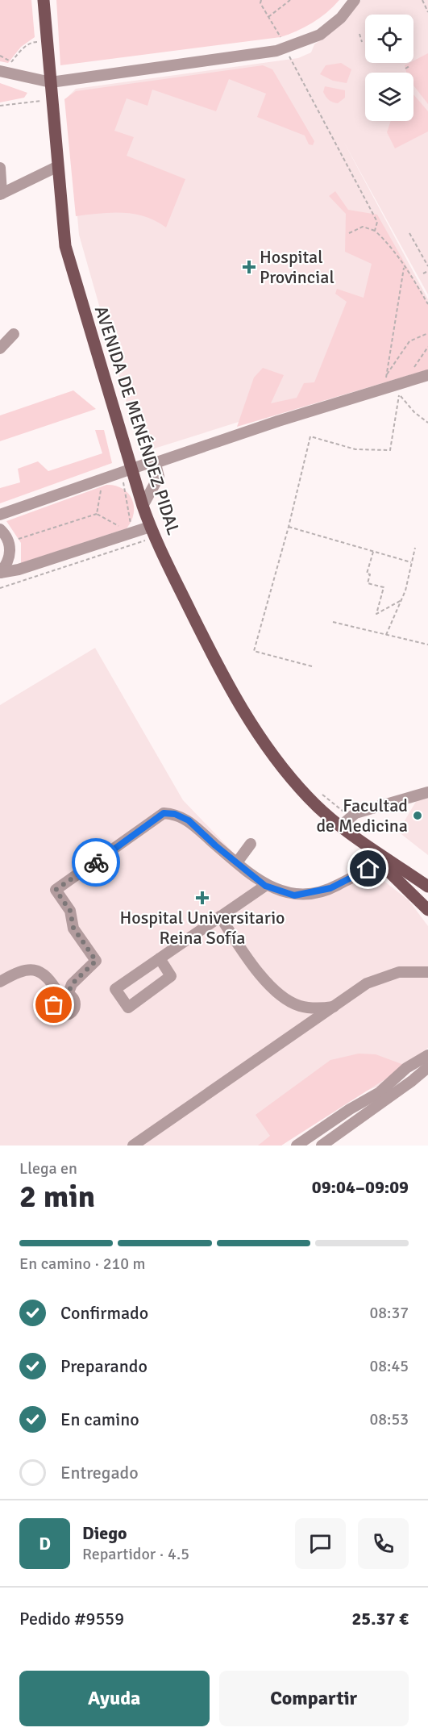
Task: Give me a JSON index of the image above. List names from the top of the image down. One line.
{"streets":{"main road":["AVENIDA DE MENÉNDEZ PIDAL"]},"places":{"health":["Hospital Provincial","Hospital Universitario Reina Sofía"],"other":["Facultad de Medicina"]},"page":{"heading":["2 min","Llega en","09:04–09:09"],"panel":["Diego","Repartidor · 4.5","Pedido #9559","25.37 €"],"bar":"En camino · 210 m","list":[["Confirmado","08:37"],["Preparando","08:45"],["En camino","08:53"],"Entregado"],"round":"D","buttons":["Ayuda","Compartir"]}}
